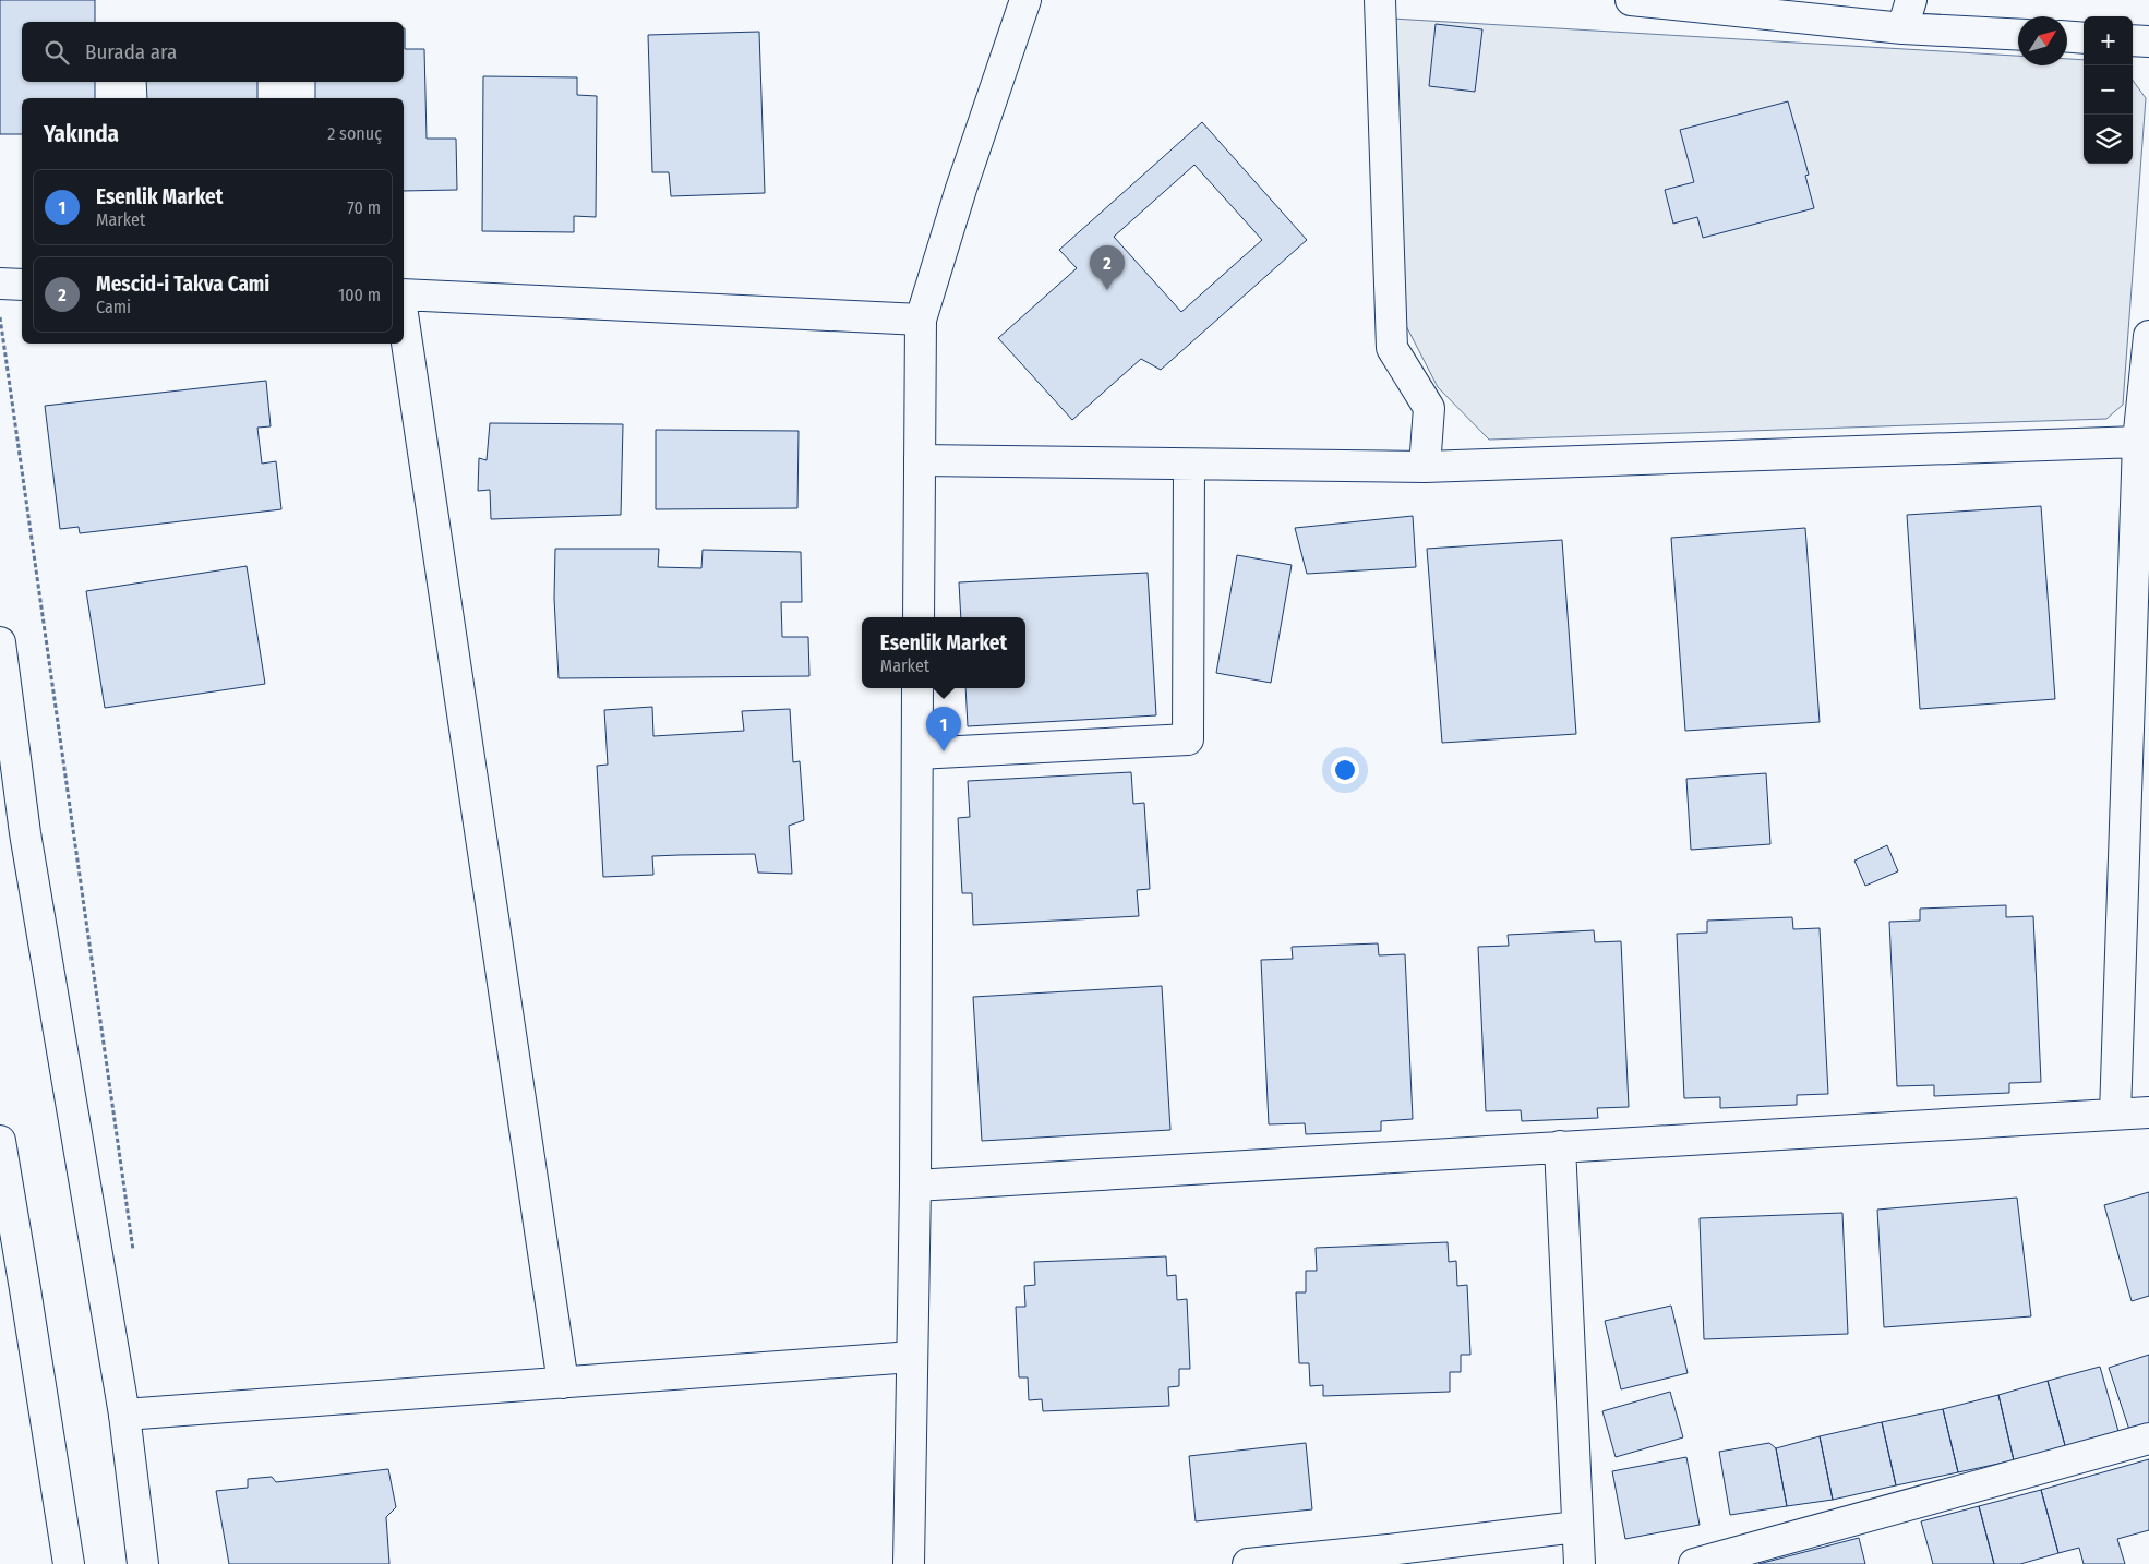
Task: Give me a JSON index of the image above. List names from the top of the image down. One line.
{"north":"top right","page":{"map_buttons":["+","−"],"search":"Burada ara","heading":["Yakında","2 sonuç"],"list":[{"mark":"1","name":"Esenlik Market","note":"Market","value":"70 m"},{"mark":"2","name":"Mescid-i Takva Cami","note":"Cami","value":"100 m"}],"pins":["2","1"],"popup":["Esenlik Market","Market"]}}
